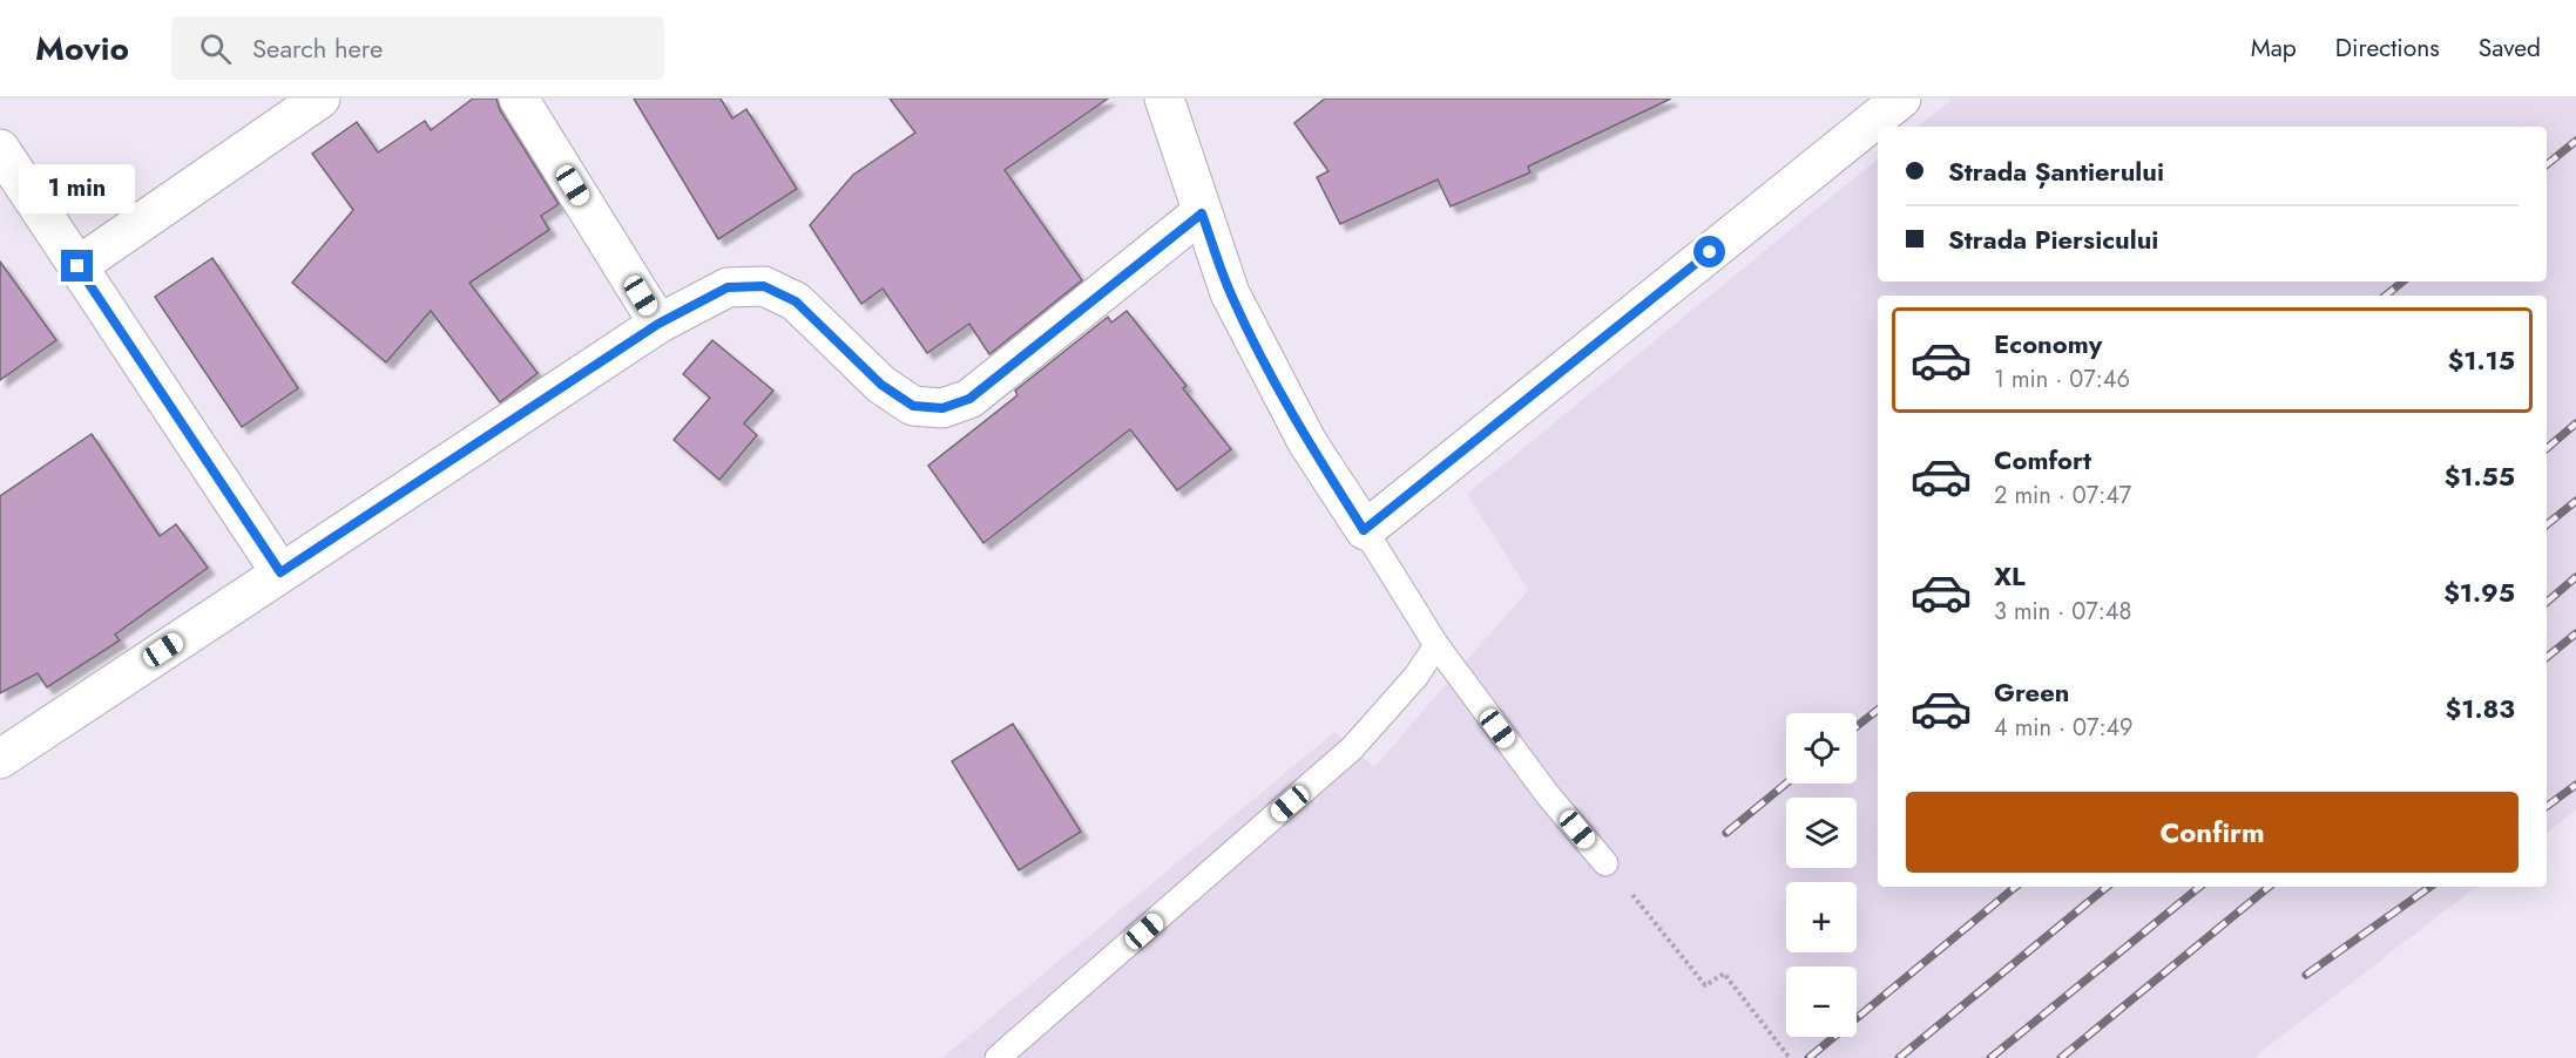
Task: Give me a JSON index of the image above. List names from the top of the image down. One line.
{"page":{"header":"Movio","search":"Search here","nav":["Map","Directions","Saved"],"banner":["Strada Șantierului","Strada Piersicului"],"bubble":"1 min","list":[{"name":"Economy","note":"1 min · 07:46","value":"$1.15"},{"name":"Comfort","note":"2 min · 07:47","value":"$1.55"},{"name":"XL","note":"3 min · 07:48","value":"$1.95"},{"name":"Green","note":"4 min · 07:49","value":"$1.83"}],"map_buttons":["+","−"],"buttons":"Confirm"}}
